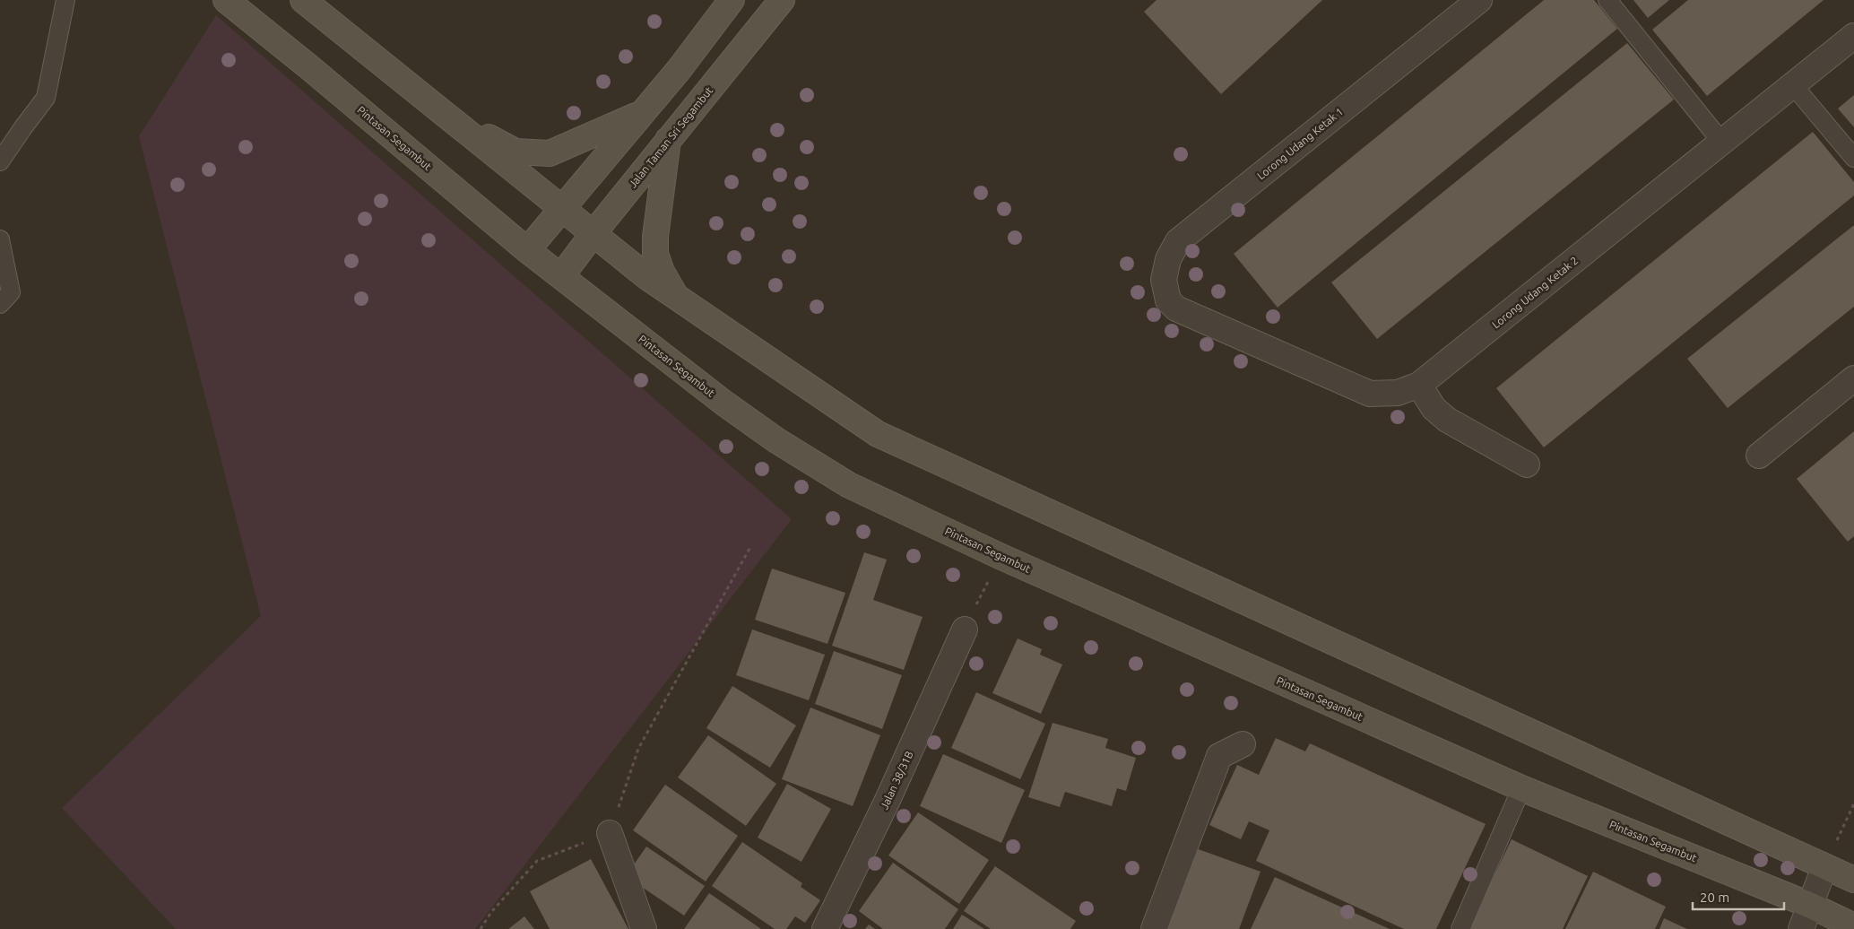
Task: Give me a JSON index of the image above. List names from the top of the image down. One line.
{"streets":{"main road":["Jalan Taman Sri Segambut","Pintasan Segambut"],"street":["Lorong Udang Ketak 1","Lorong Udang Ketak 2","Jalan 38/31B"]},"crossings":[["Jalan Taman Sri Segambut","Pintasan Segambut"],["Lorong Udang Ketak 1","Lorong Udang Ketak 2"]],"scale_bar":"20 m"}
